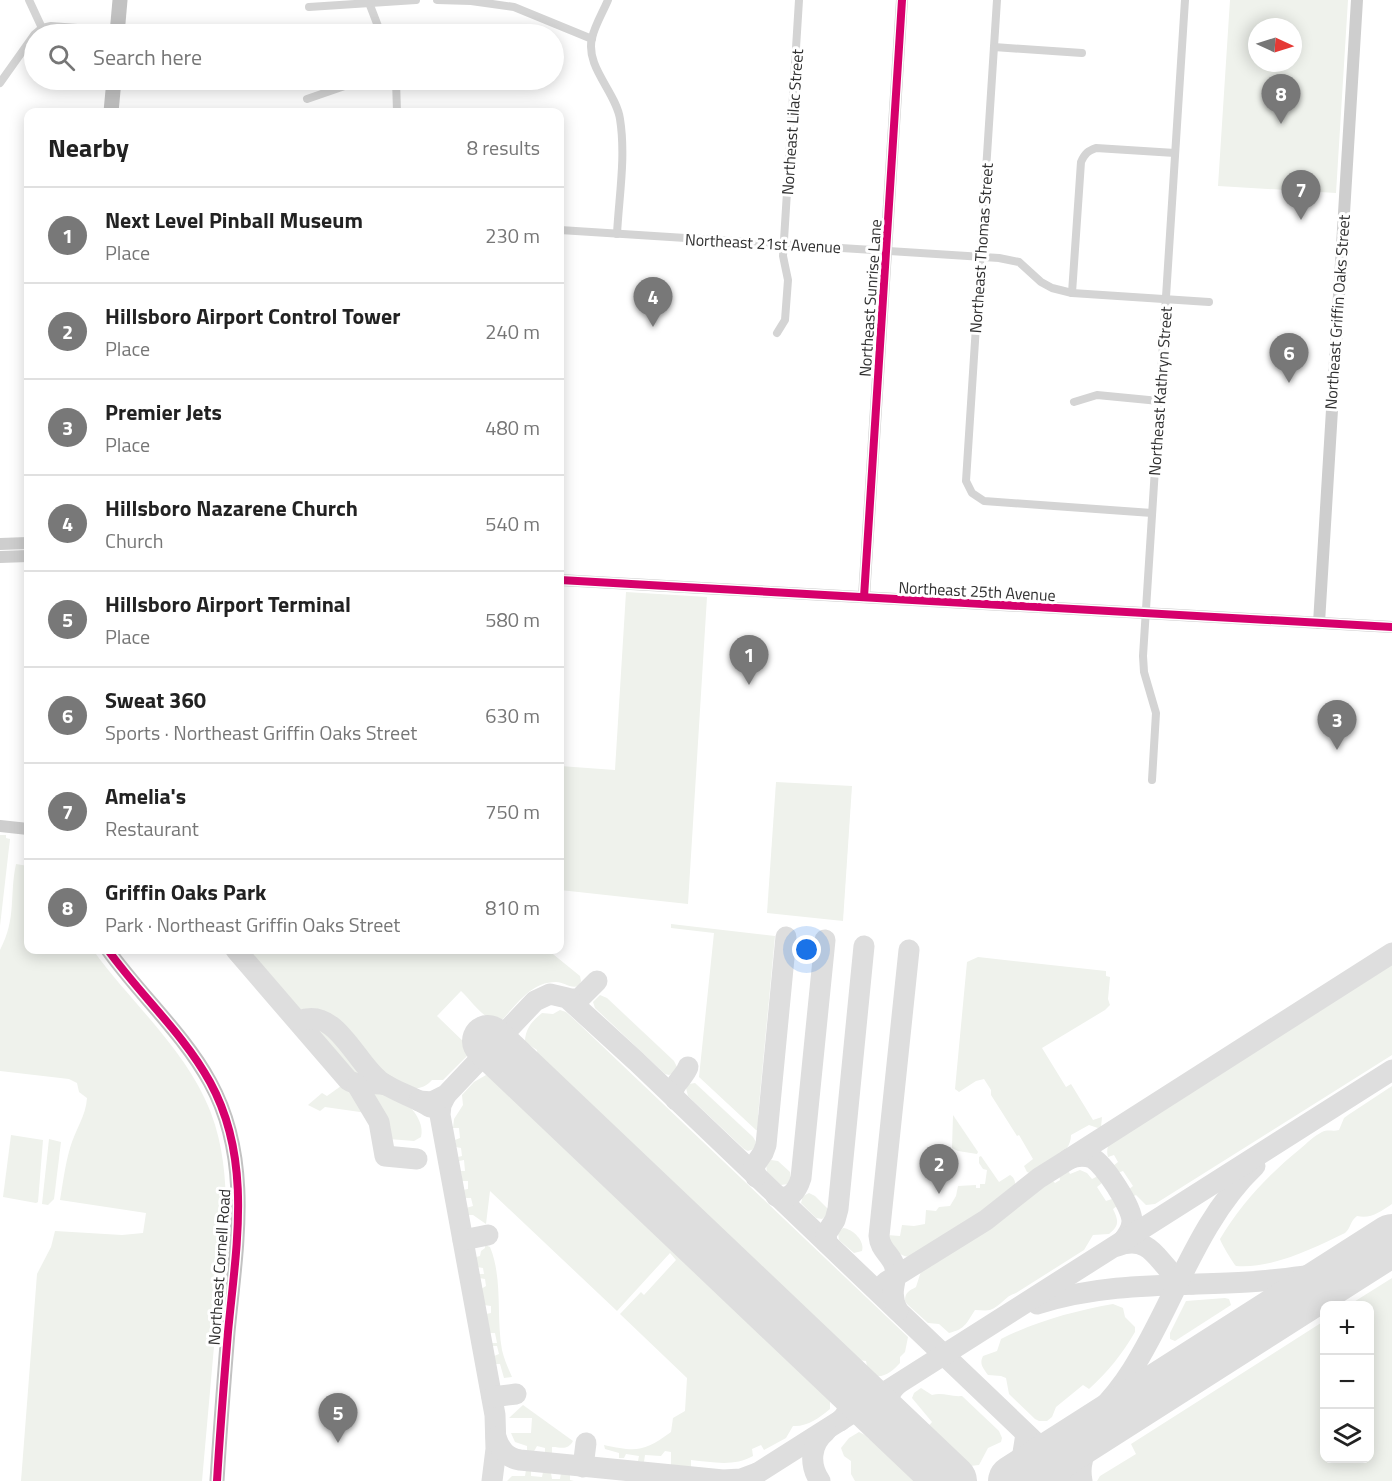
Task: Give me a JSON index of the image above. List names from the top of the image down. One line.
{"streets":{"highway":["Northeast Cornell Road"],"street":["Northeast Lilac Street","Northeast 21st Avenue","Northeast Thomas Street","Northeast Sunrise Lane","Northeast Griffin Oaks Street","Northeast Kathryn Street","Northeast 25th Avenue"]},"crossings":[["Northeast Lilac Street","Northeast 21st Avenue"],["Northeast 21st Avenue","Northeast Thomas Street"],["Northeast 21st Avenue","Northeast Sunrise Lane"],["Northeast 21st Avenue","Northeast Kathryn Street"],["Northeast Thomas Street","Northeast Kathryn Street"],["Northeast Sunrise Lane","Northeast 25th Avenue"],["Northeast Griffin Oaks Street","Northeast 25th Avenue"],["Northeast Kathryn Street","Northeast 25th Avenue"]],"north":"right","page":{"search":"Search here","pins":["8","7","4","6","1","3","2","5"],"heading":["Nearby","8 results"],"list":[{"mark":"1","name":"Next Level Pinball Museum","note":"Place","value":"230 m"},{"mark":"2","name":"Hillsboro Airport Control Tower","note":"Place","value":"240 m"},{"mark":"3","name":"Premier Jets","note":"Place","value":"480 m"},{"mark":"4","name":"Hillsboro Nazarene Church","note":"Church","value":"540 m"},{"mark":"5","name":"Hillsboro Airport Terminal","note":"Place","value":"580 m"},{"mark":"6","name":"Sweat 360","note":"Sports · Northeast Griffin Oaks Street","value":"630 m"},{"mark":"7","name":"Amelia's","note":"Restaurant","value":"750 m"},{"mark":"8","name":"Griffin Oaks Park","note":"Park · Northeast Griffin Oaks Street","value":"810 m"}],"map_buttons":["+","−"]}}
